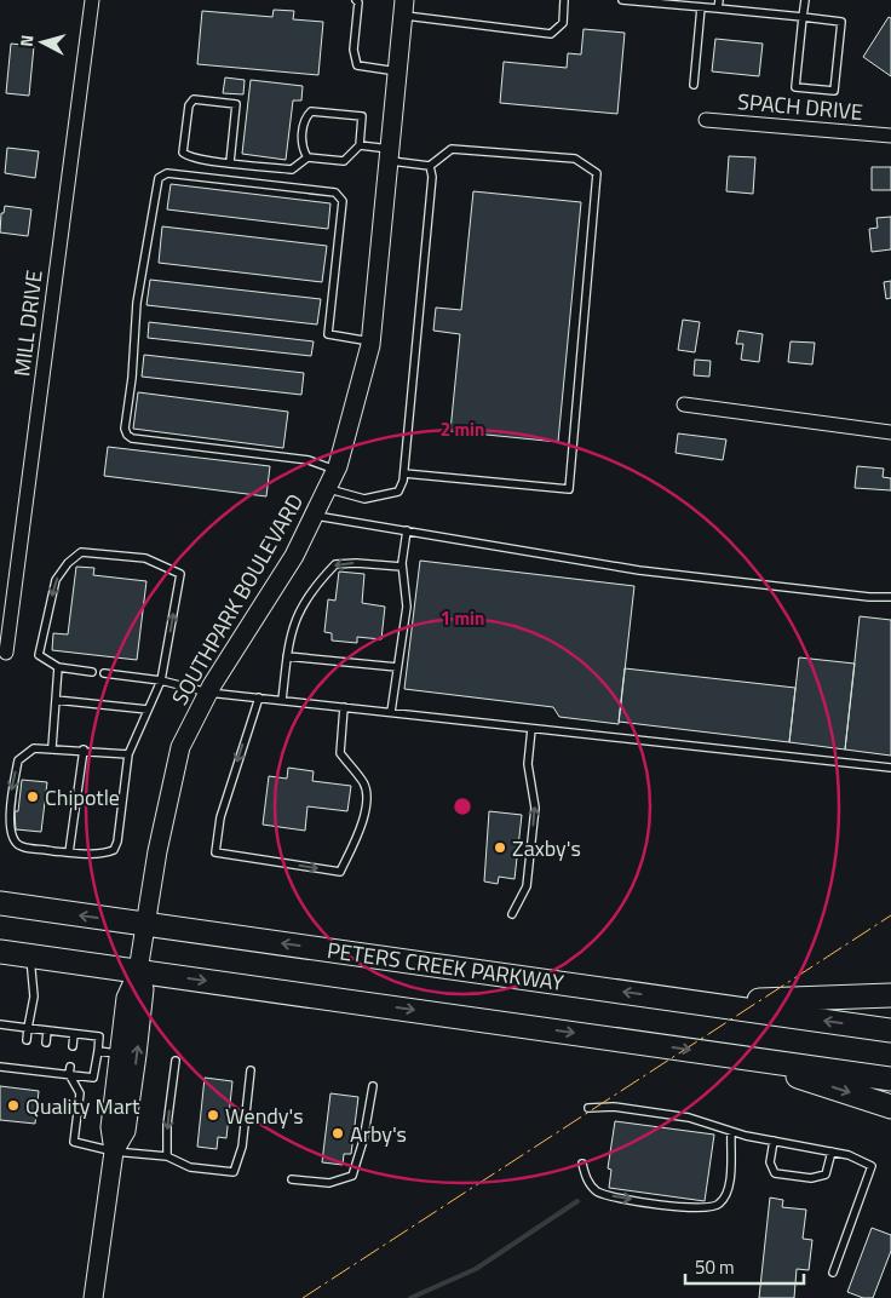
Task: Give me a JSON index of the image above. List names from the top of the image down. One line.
{"streets":{"main road":["PETERS CREEK PARKWAY"],"street":["SPACH DRIVE","MILL DRIVE","SOUTHPARK BOULEVARD"]},"crossings":[["SOUTHPARK BOULEVARD","PETERS CREEK PARKWAY"]],"places":["Chipotle","Zaxby's","Quality Mart","Wendy's","Arby's"],"scale_bar":"50 m","north":"left","rings":["2 min","1 min"]}
